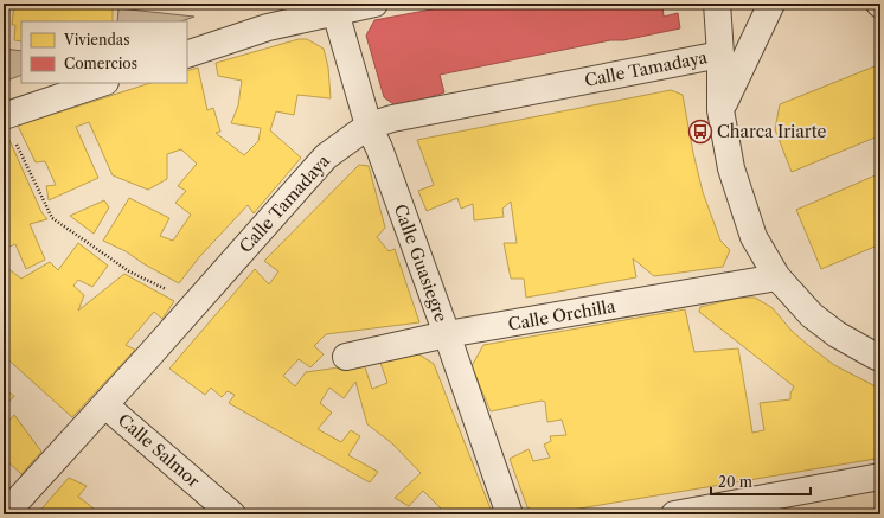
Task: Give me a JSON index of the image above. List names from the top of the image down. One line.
{"streets":{"street":["Calle Tamadaya","Calle Guasiegre","Calle Orchilla","Calle Salmor"]},"crossings":[["Calle Tamadaya","Calle Guasiegre"],["Calle Tamadaya","Calle Salmor"],["Calle Guasiegre","Calle Orchilla"]],"places":{"bus stop":["Charca Iriarte"]},"legend":["Viviendas","Comercios"],"scale_bar":"20 m"}
